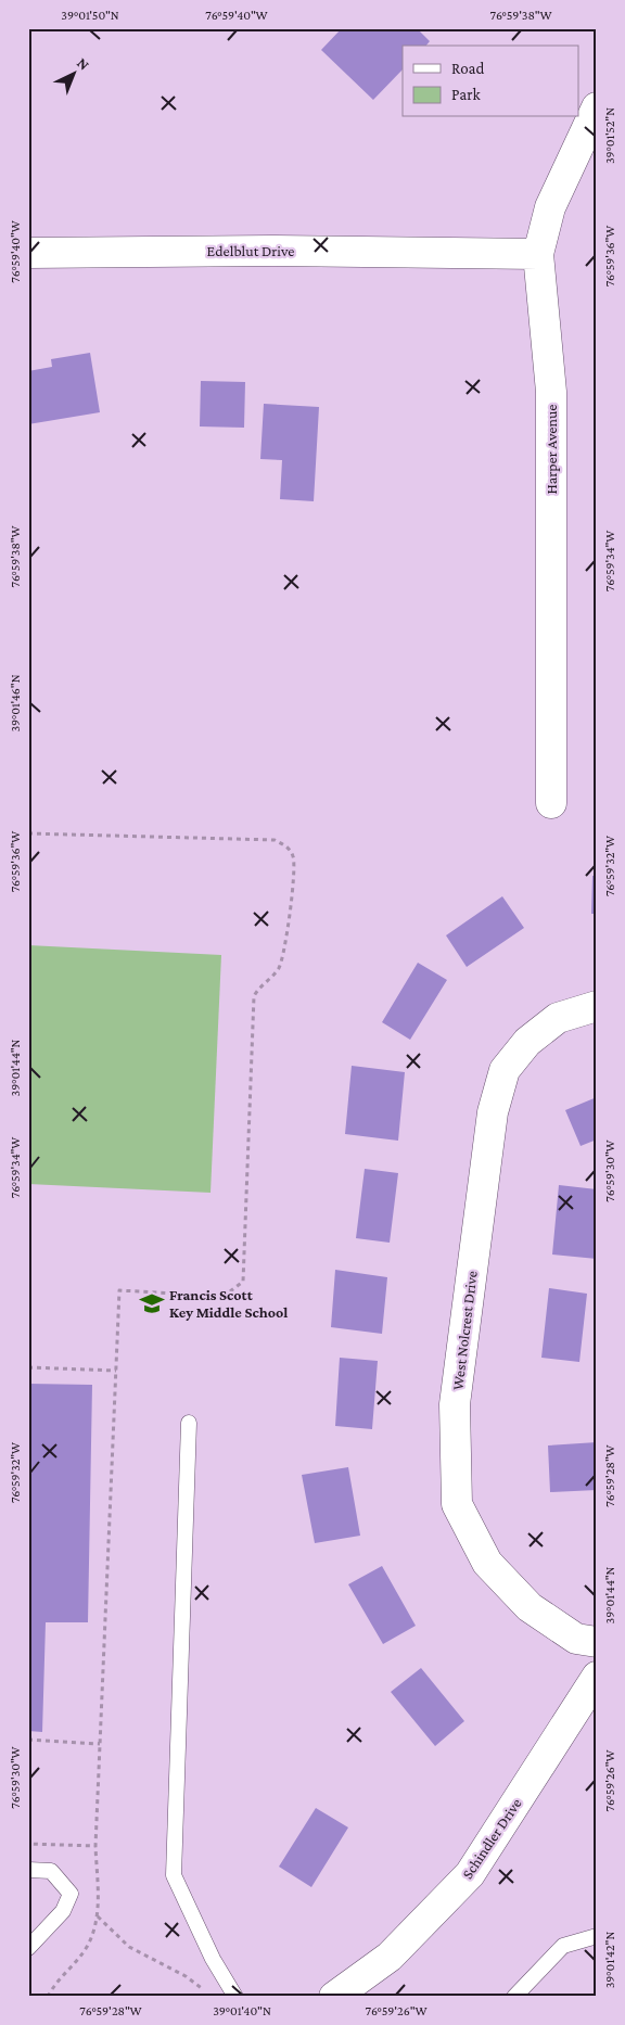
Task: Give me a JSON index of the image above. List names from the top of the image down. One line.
{"streets":{"street":["Edelblut Drive","Harper Avenue","West Nolcrest Drive","Schindler Drive"]},"crossings":[["Edelblut Drive","Harper Avenue"]],"places":{"school or university":["Francis Scott Key Middle School"]},"legend":["Road","Park"],"north":"top right","coordinates":["39°01'50\"N","76°59'40\"W","76°59'38\"W","39°01'52\"N","76°59'36\"W","76°59'34\"W","39°01'46\"N","76°59'32\"W","39°01'44\"N","76°59'30\"W","76°59'28\"W","76°59'26\"W","39°01'42\"N","39°01'40\"N"]}
